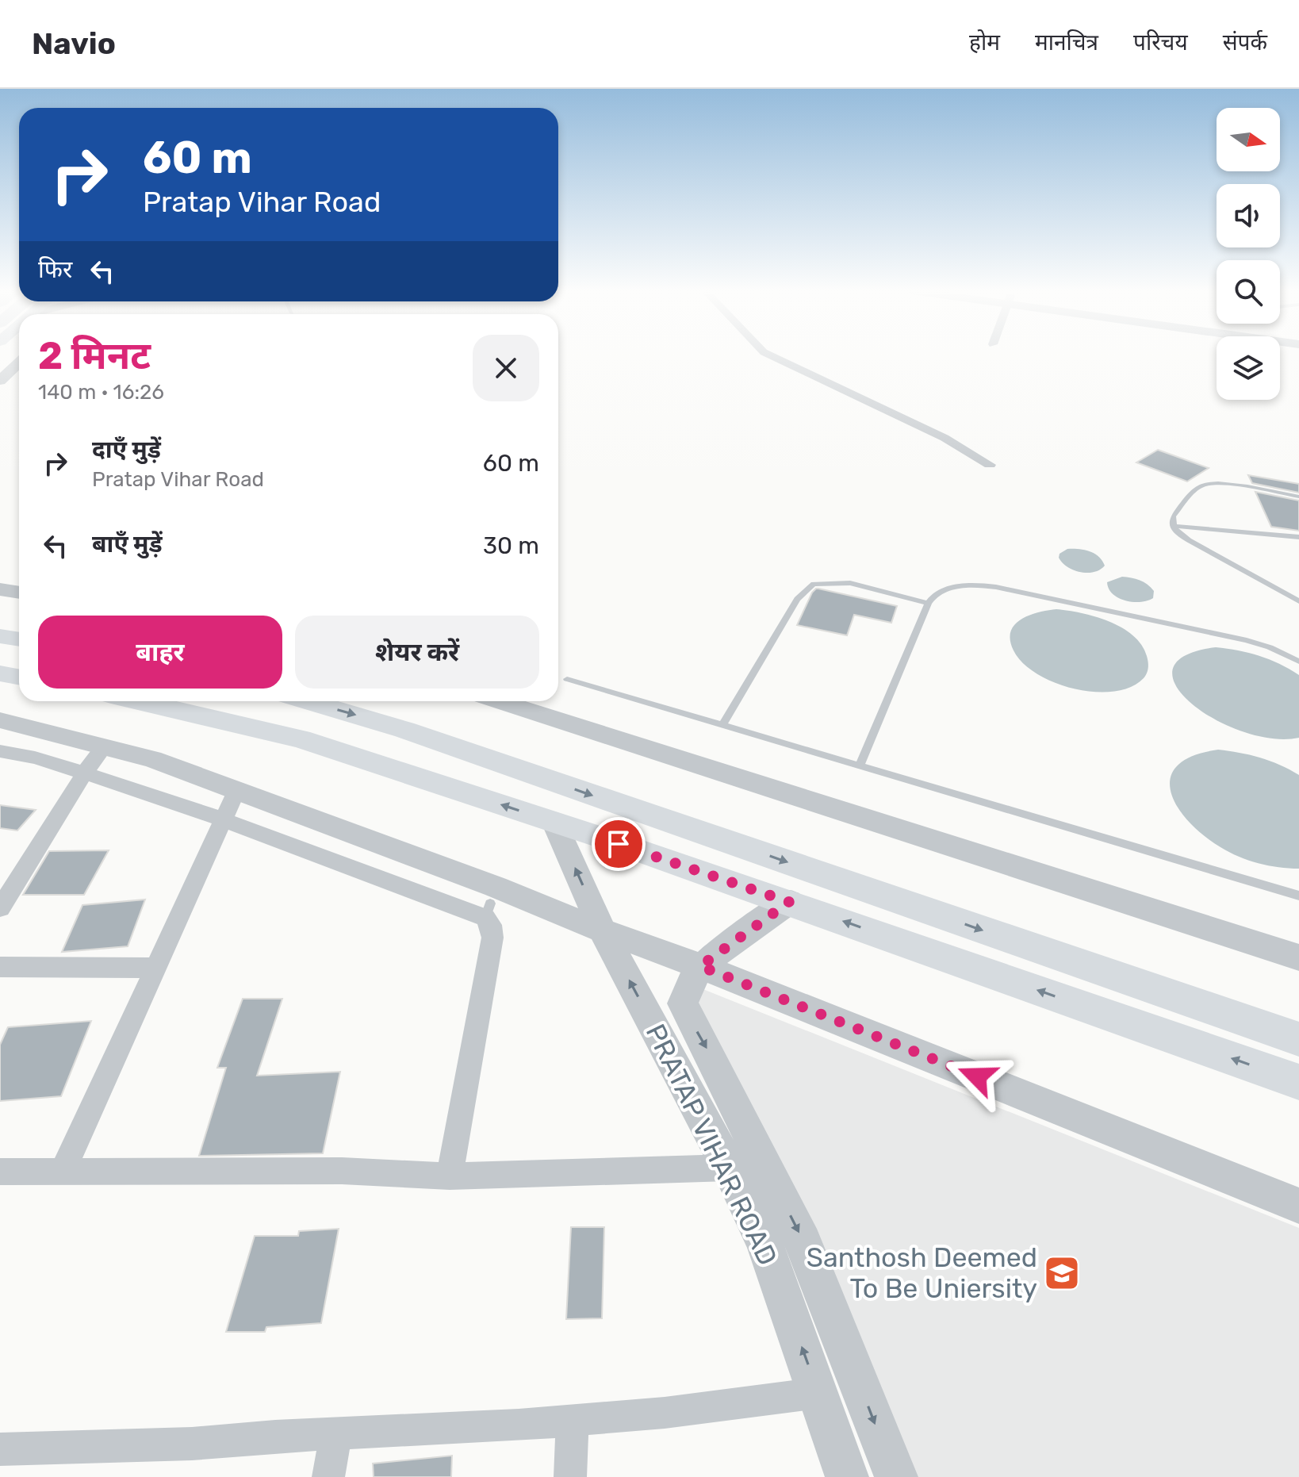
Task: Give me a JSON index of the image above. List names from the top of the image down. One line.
{"streets":{"street":["PRATAP VIHAR ROAD"]},"places":{"school or university":["Santhosh Deemed To Be Uniersity"]},"north":"right","page":{"header":"Navio","nav":["होम","मानचित्र","परिचय","संपर्क"],"turn":["60 m","Pratap Vihar Road"],"then":"फिर","heading":["2 मिनट","140 m · 16:26"],"list":[{"name":"दाएँ मुड़ें","note":"Pratap Vihar Road","value":"60 m"},{"name":"बाएँ मुड़ें","value":"30 m"}],"buttons":["बाहर","शेयर करें"]}}
